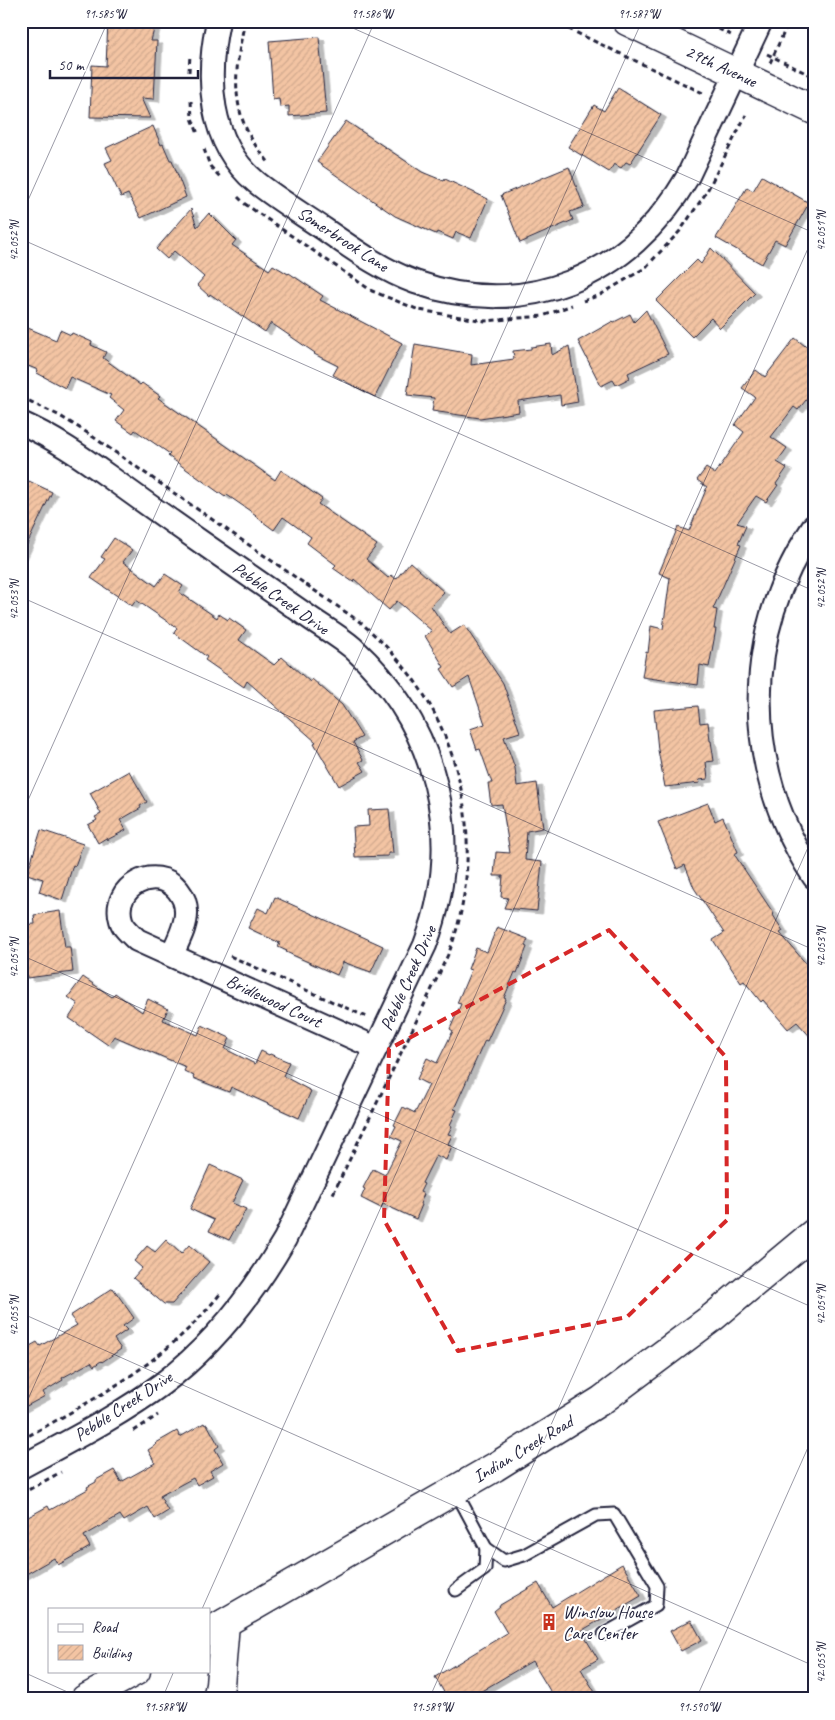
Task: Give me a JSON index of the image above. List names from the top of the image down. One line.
{"streets":{"street":["29th Avenue","Somerbrook Lane","Pebble Creek Drive","Bridlewood Court","Indian Creek Road"]},"crossings":[["29th Avenue","Somerbrook Lane"],["Pebble Creek Drive","Bridlewood Court"]],"places":{"building":["Winslow House Care Center"]},"legend":["Road","Building"],"scale_bar":"50 m","coordinates":["91.585°W","91.586°W","91.587°W","42.051°N","42.052°N","42.053°N","42.054°N","42.055°N","91.588°W","91.589°W","91.590°W"]}
